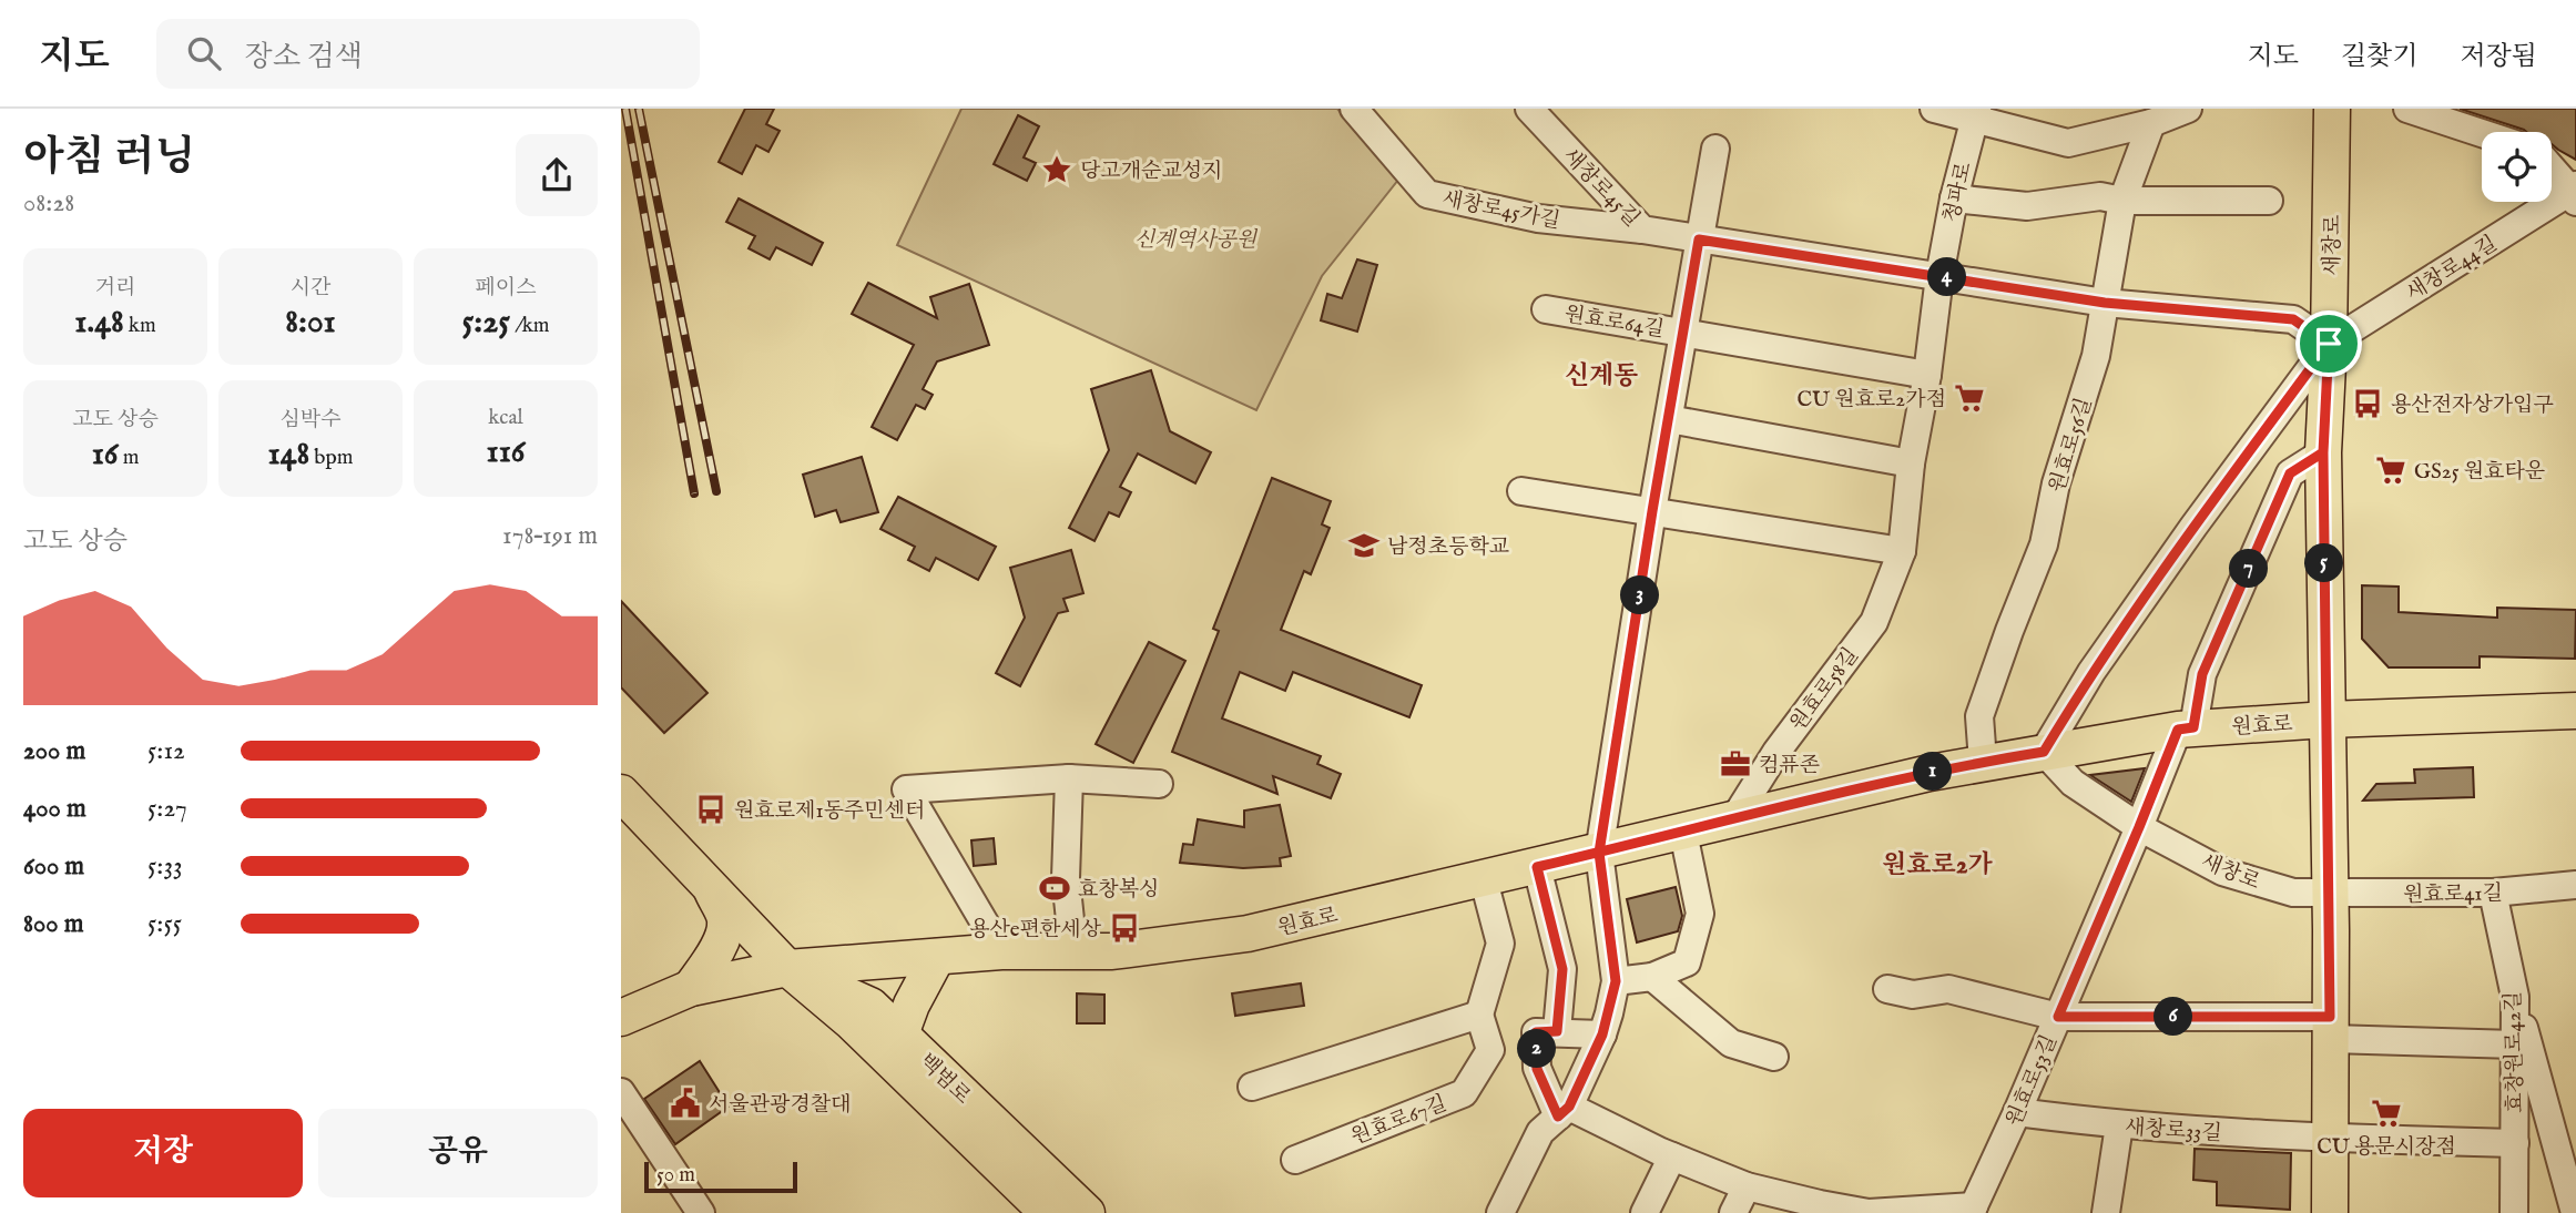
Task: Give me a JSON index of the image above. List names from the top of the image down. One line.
{"streets":{"main road":["새창로","원효로","백범로"],"street":["새창로45길","청파로","새창로45가길","새창로44길","원효로64길","원효로56길","원효로58길","원효로41길","효창원로42길","원효로53길","원효로67길","새창로33길"]},"crossings":[["새창로45길","청파로"],["새창로45길","새창로45가길"],["새창로45길","새창로"],["새창로45길","새창로44길"],["새창로45길","원효로64길"],["새창로45길","원효로56길"],["새창로45길","원효로58길"],["청파로","원효로58길"],["새창로","새창로44길"],["새창로","원효로"],["새창로","원효로41길"],["새창로","원효로53길"],["새창로","새창로33길"],["원효로64길","원효로"],["원효로56길","원효로"],["원효로58길","원효로"],["원효로","백범로"],["원효로","원효로53길"],["원효로41길","효창원로42길"],["원효로53길","새창로33길"]],"districts":["신계동","원효로2가"],"parks":["신계역사공원"],"places":{"place":["당고개순교성지"],"supermarket":["CU 원효로2가점","GS25 원효타운","CU 용문시장점"],"bus stop":["용산전자상가입구","원효로제1동주민센터","용산e편한세상"],"school or university":["남정초등학교"],"office":["컴퓨존"],"sports":["효창복싱"],"public building":["서울관광경찰대"]},"scale_bar":"50 m","page":{"header":"지도","search":"장소 검색","nav":["지도","길찾기","저장됨"],"heading":["아침 러닝","08:28"],"stats":[["거리","1.48 km"],["시간","8:01"],["페이스","5:25 /km"],["고도 상승","16 m"],["심박수","148 bpm"],["kcal","116"]],"pins":["4","5","7","3","1","6","2"],"chart":["고도 상승","178–191 m"],"list":[{"name":"200 m","note":"5:12"},{"name":"400 m","note":"5:27"},{"name":"600 m","note":"5:33"},{"name":"800 m","note":"5:55"}],"buttons":["저장","공유"],"scale":"50 m"}}
